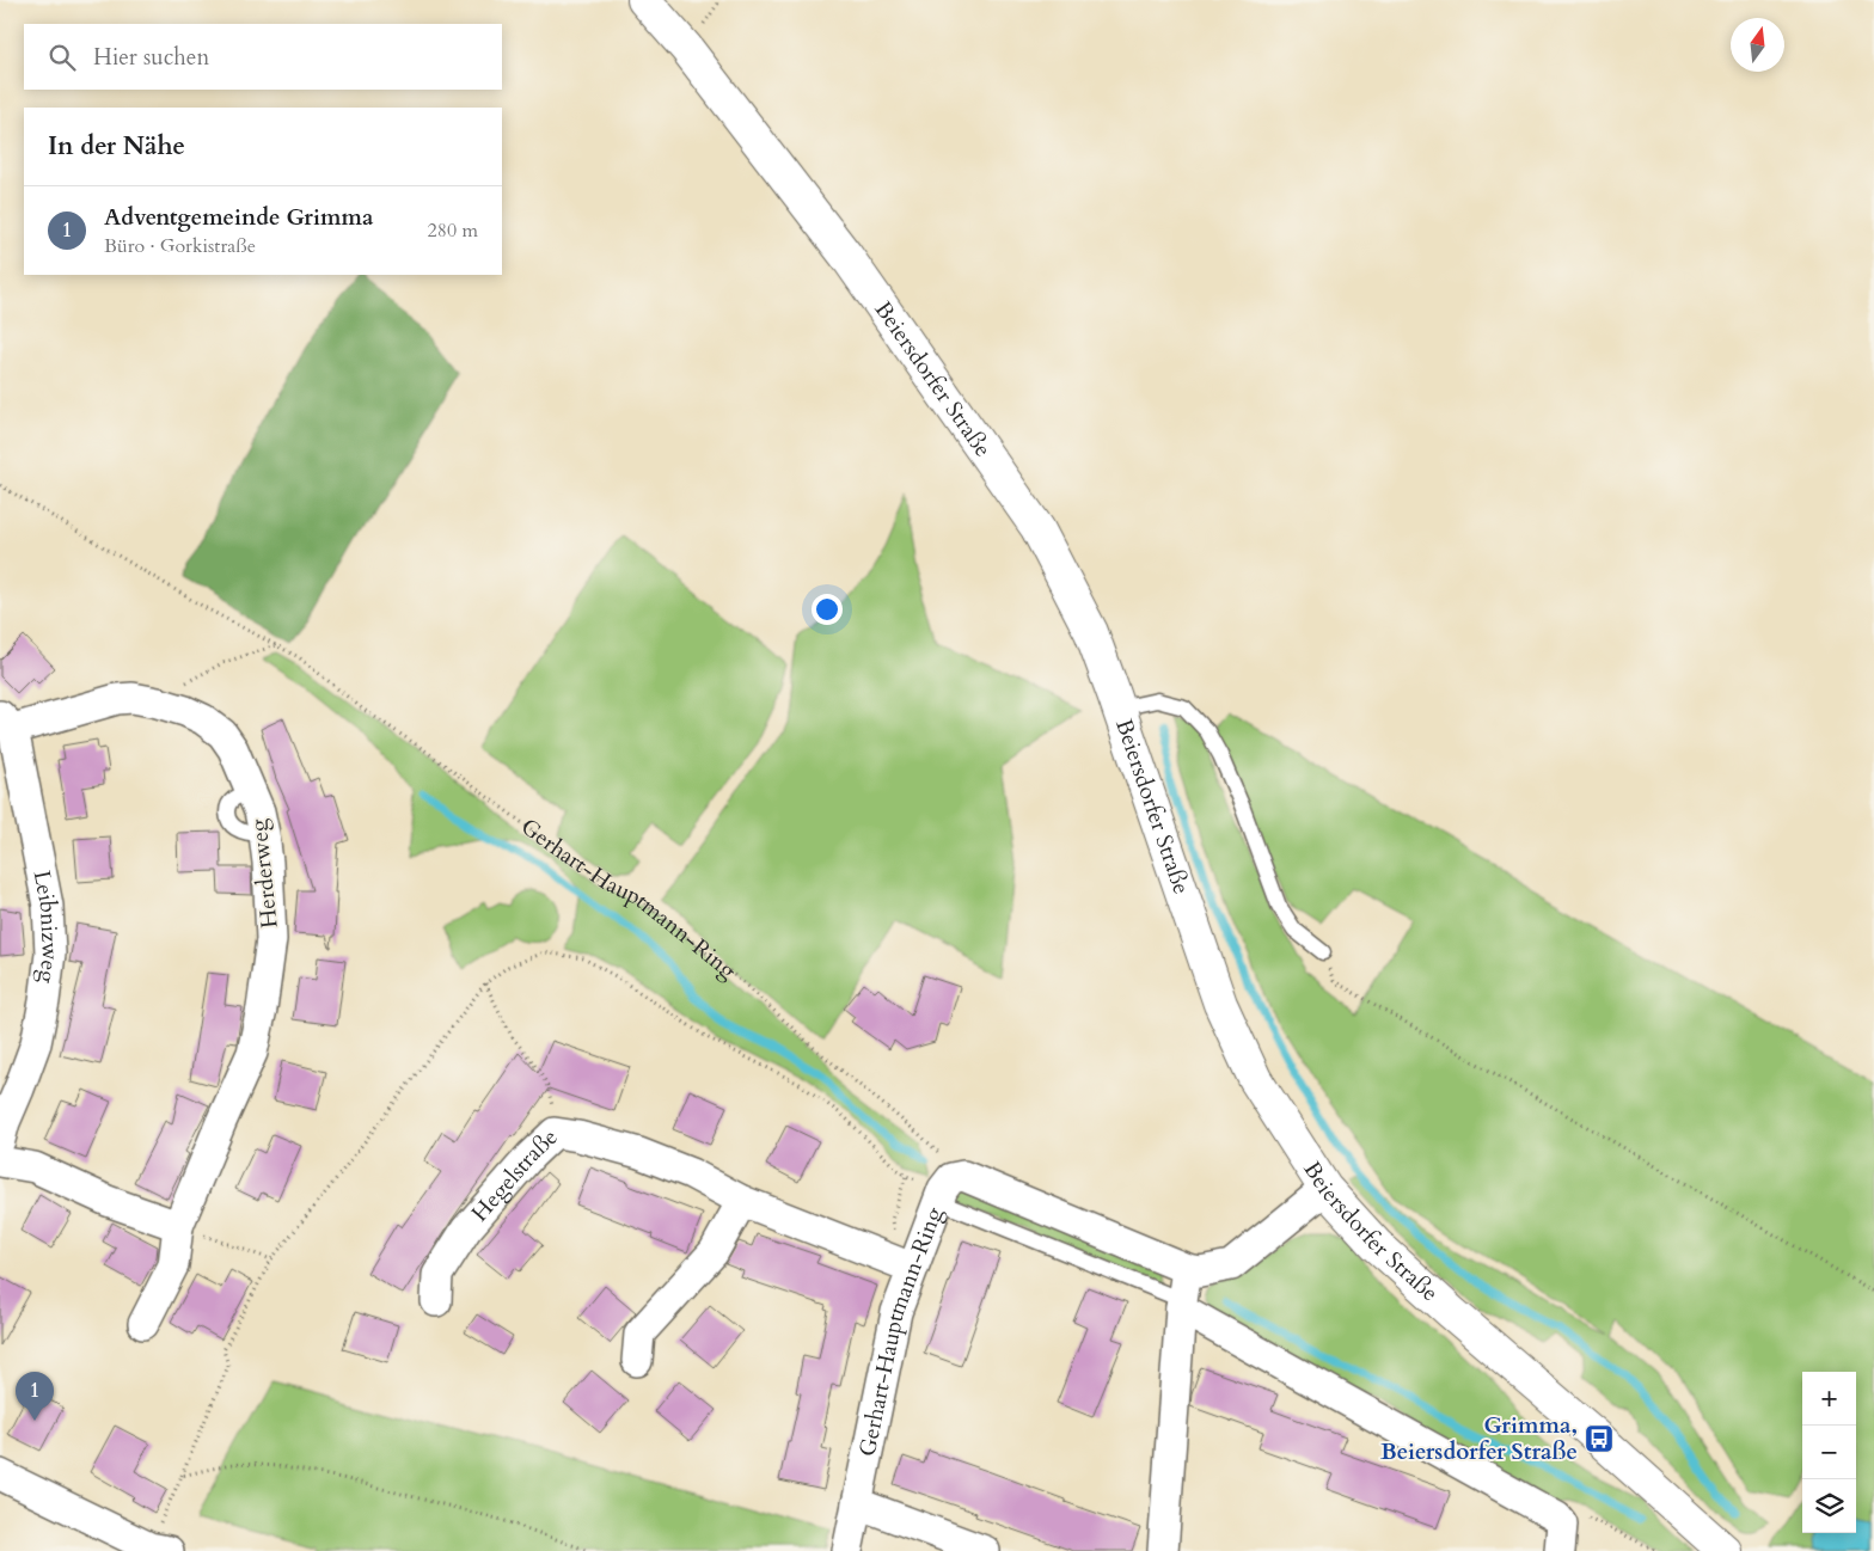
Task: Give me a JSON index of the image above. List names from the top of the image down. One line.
{"streets":{"street":["Beiersdorfer Straße","Herderweg","Gerhart-Hauptmann-Ring","Leibnizweg","Hegelstraße"]},"crossings":[["Herderweg","Leibnizweg"],["Gerhart-Hauptmann-Ring","Hegelstraße"]],"places":{"bus stop":["Grimma, Beiersdorfer Straße"]},"north":"top","page":{"search":"Hier suchen","heading":"In der Nähe","list":[{"mark":"1","name":"Adventgemeinde Grimma","note":"Büro · Gorkistraße","value":"280 m"}],"map_buttons":["+","−"],"pins":"1"}}
